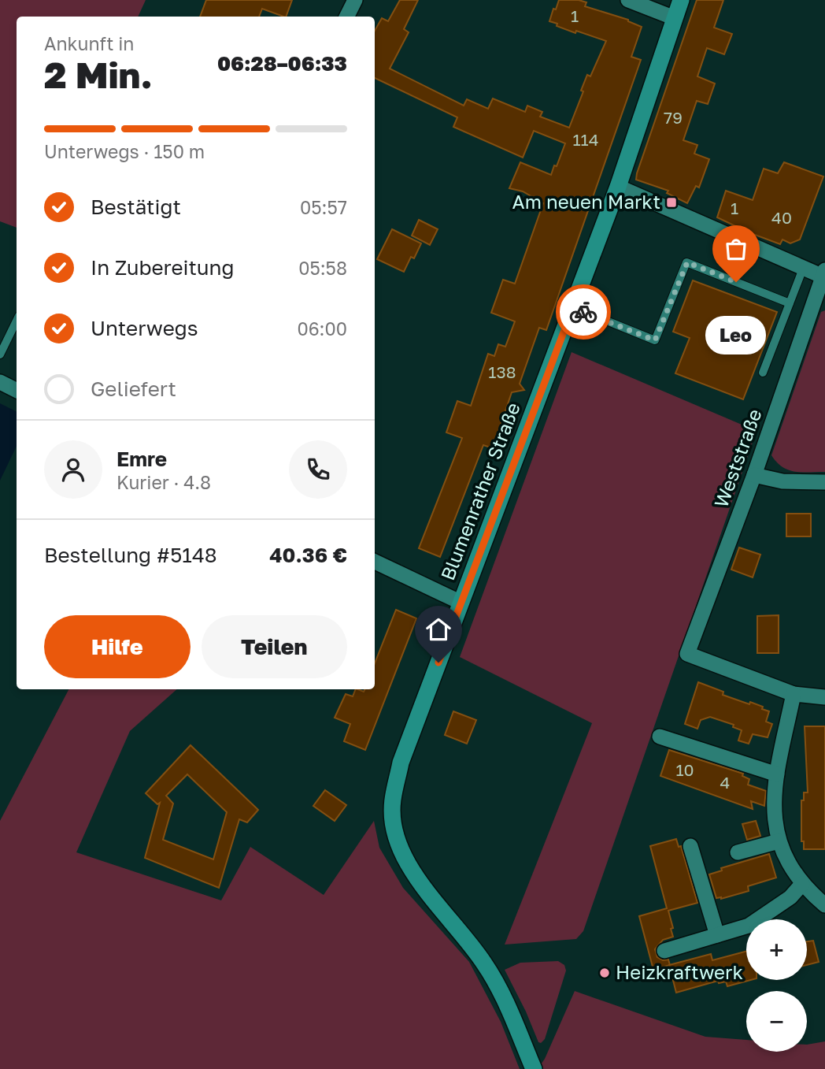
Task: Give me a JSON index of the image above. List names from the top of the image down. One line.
{"streets":{"street":["Weststraße","Blumenrather Straße"]},"places":{"transit":["Am neuen Markt"],"other":["Leo","Heizkraftwerk"]},"house_numbers":["1","79","114","1","40","138","10","4"],"page":{"heading":["2 Min.","Ankunft in","06:28–06:33"],"panel":["Emre","Kurier · 4.8","Bestellung #5148","40.36 €"],"bar":"Unterwegs · 150 m","list":[["Bestätigt","05:57"],["In Zubereitung","05:58"],["Unterwegs","06:00"],"Geliefert"],"bubble":"Leo","buttons":["Hilfe","Teilen"],"map_buttons":["+","−"]}}
